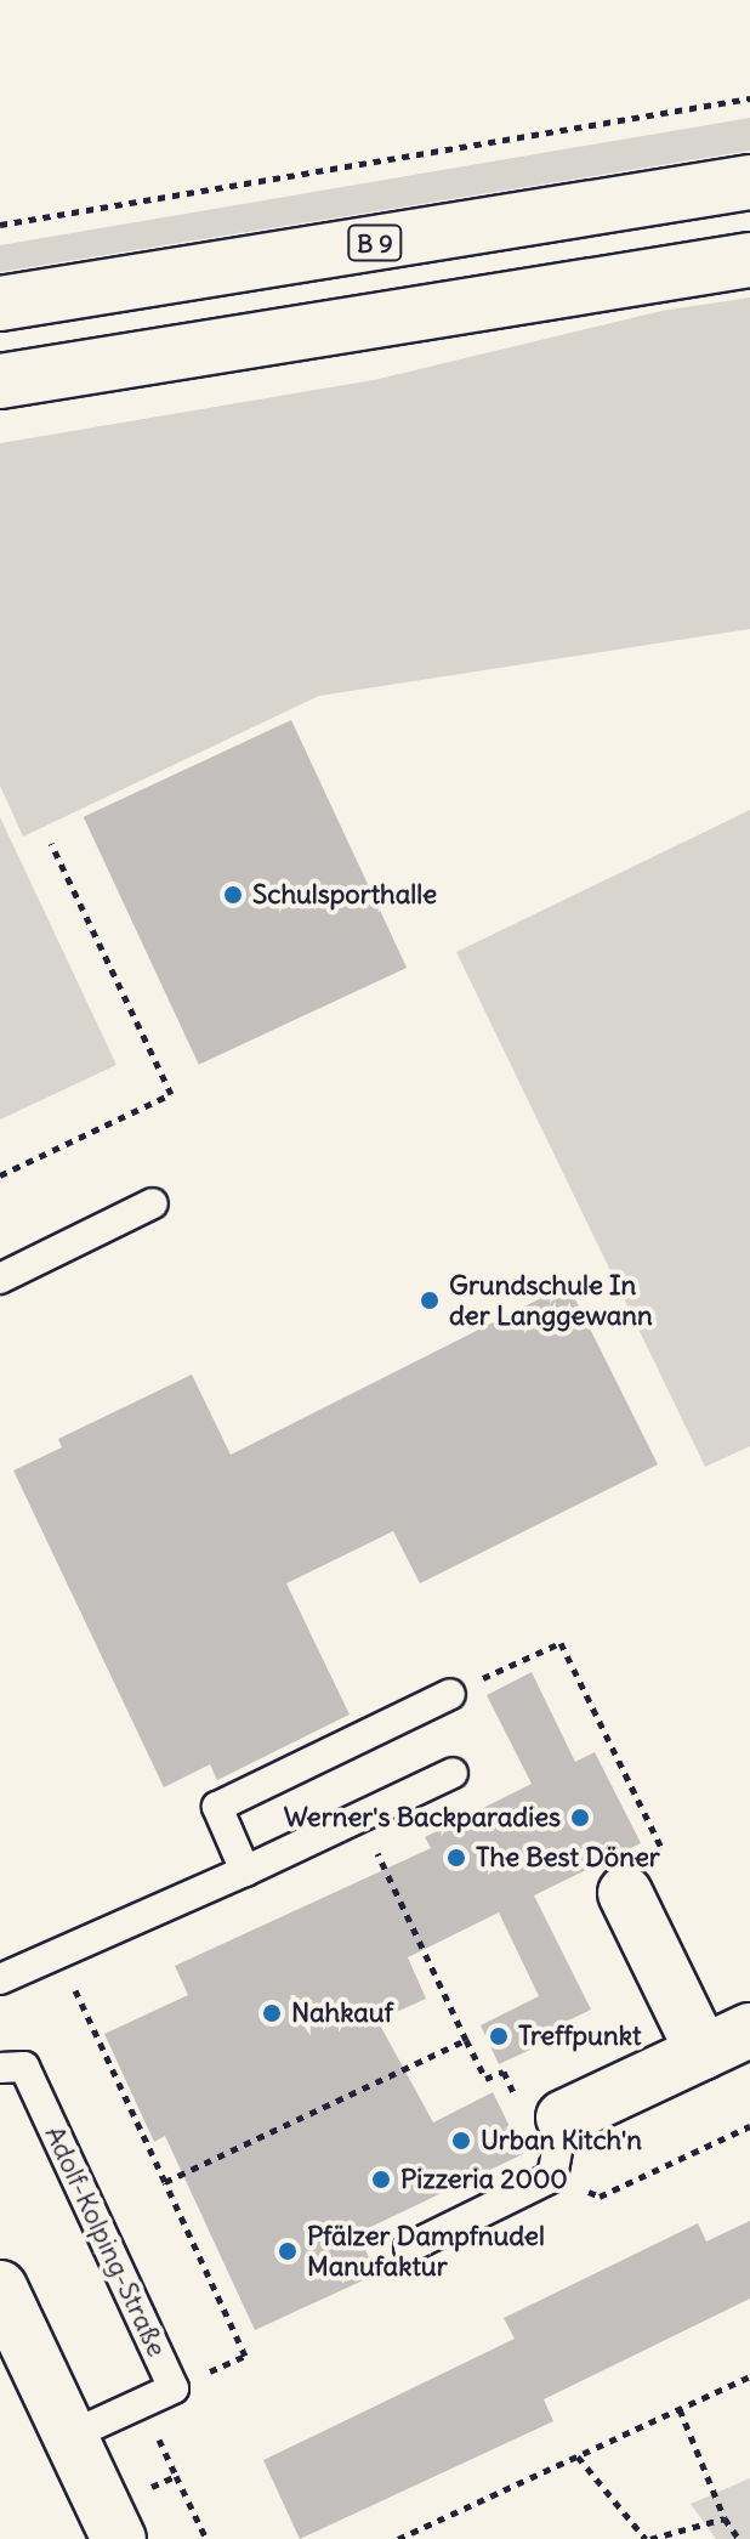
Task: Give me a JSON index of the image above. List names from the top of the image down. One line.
{"streets":{"main road":["B 9"],"lane":["Adolf-Kolping-Straße"]},"places":["Schulsporthalle","Grundschule In der Langgewann","Werner's Backparadies","The Best Döner","Nahkauf","Treffpunkt","Urban Kitch'n","Pizzeria 2000","Pfälzer Dampfnudel Manufaktur"]}
